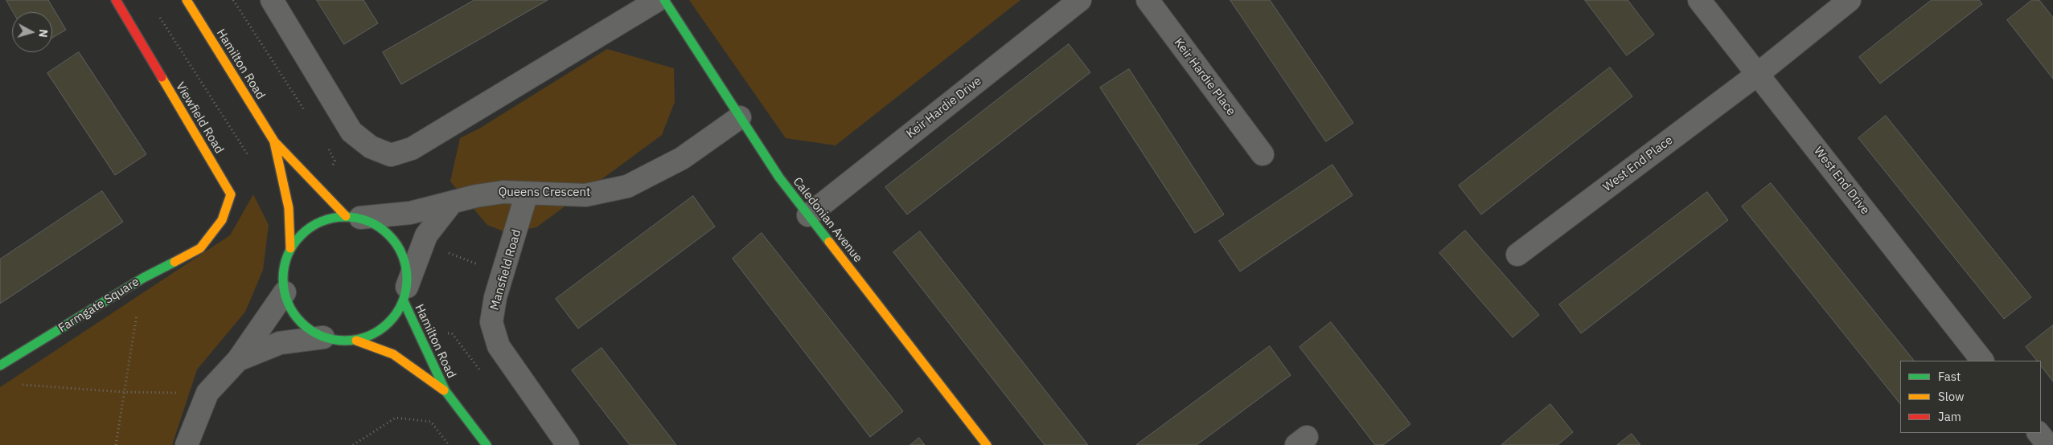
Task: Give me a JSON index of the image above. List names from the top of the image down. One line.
{"streets":{"street":["Hamilton Road","Keir Hardie Place","Keir Hardie Drive","Viewfield Road","West End Place","West End Drive","Queens Crescent","Caledonian Avenue","Mansfield Road","Farmgate Square"]},"crossings":[["Hamilton Road","Queens Crescent"],["Keir Hardie Drive","Caledonian Avenue"],["Viewfield Road","Farmgate Square"],["West End Place","West End Drive"],["Queens Crescent","Caledonian Avenue"],["Queens Crescent","Mansfield Road"]],"legend":["Fast","Slow","Jam"],"north":"right"}
